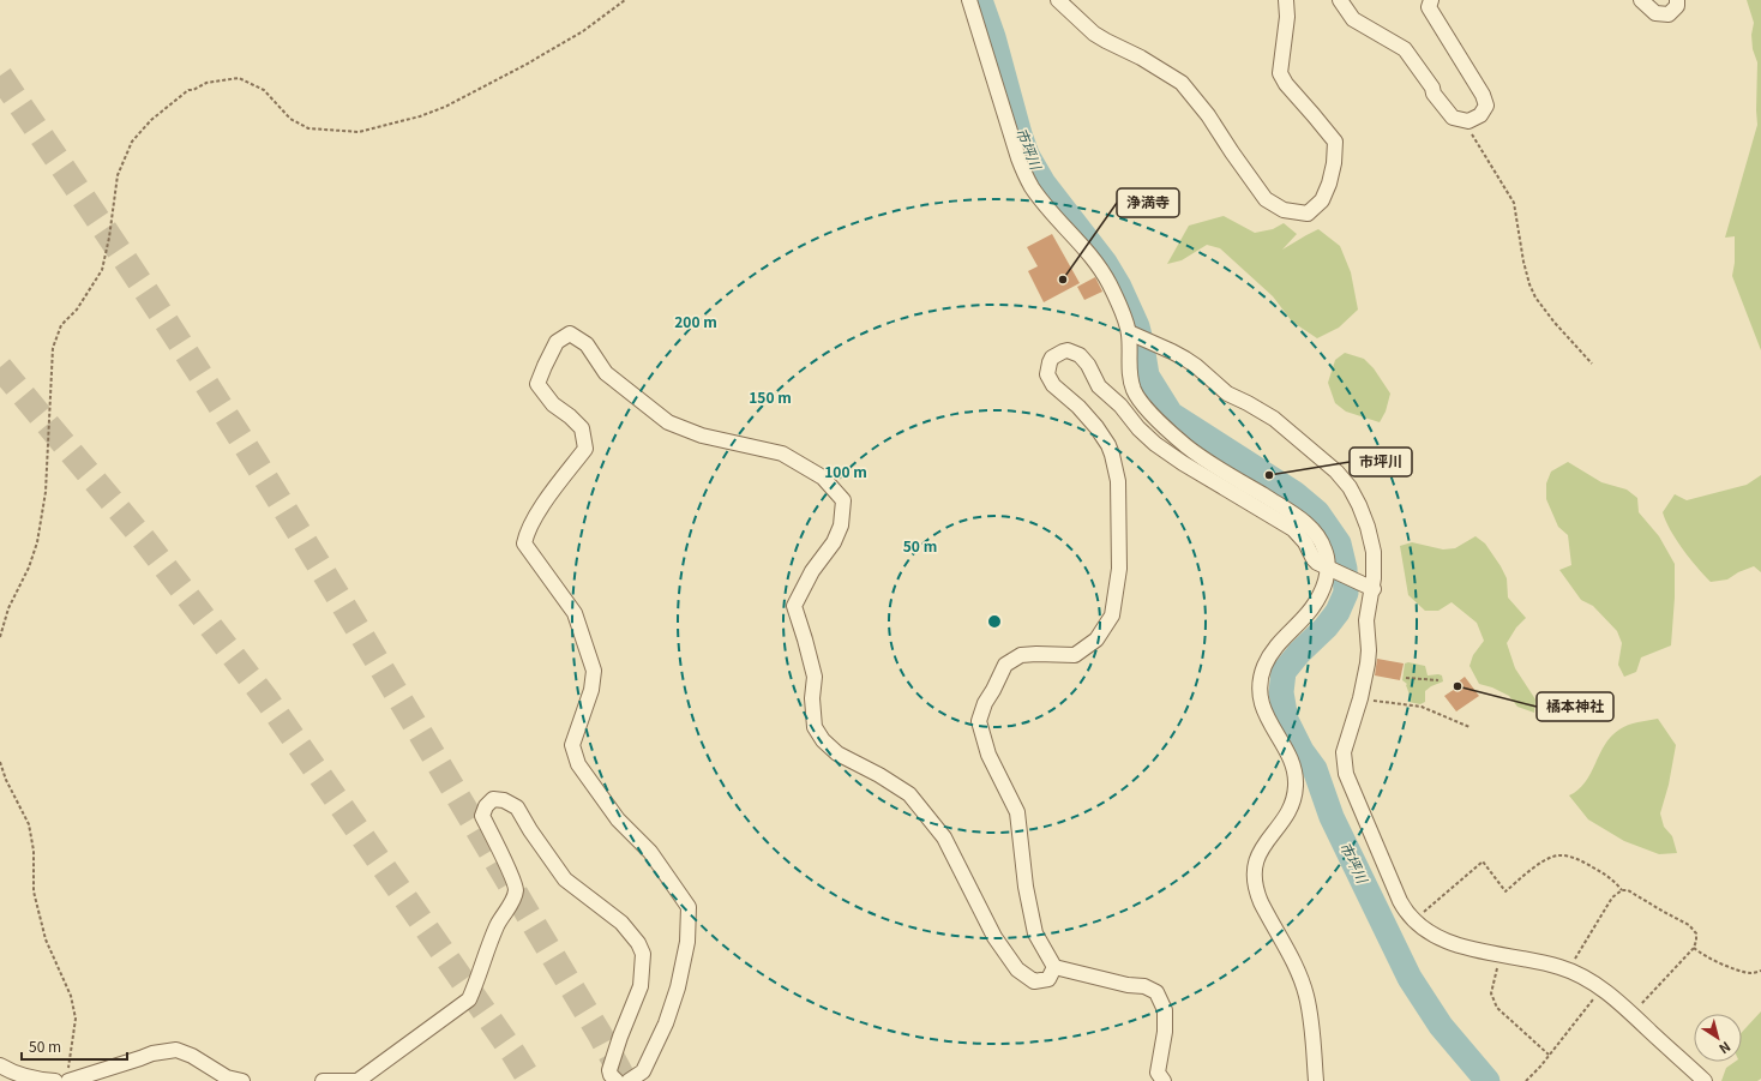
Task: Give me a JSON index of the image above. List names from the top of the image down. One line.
{"water":["市坪川"],"places":["浄満寺","市坪川","橘本神社"],"scale_bar":"50 m","north":"bottom right","rings":["200 m","150 m","100 m","50 m"]}
